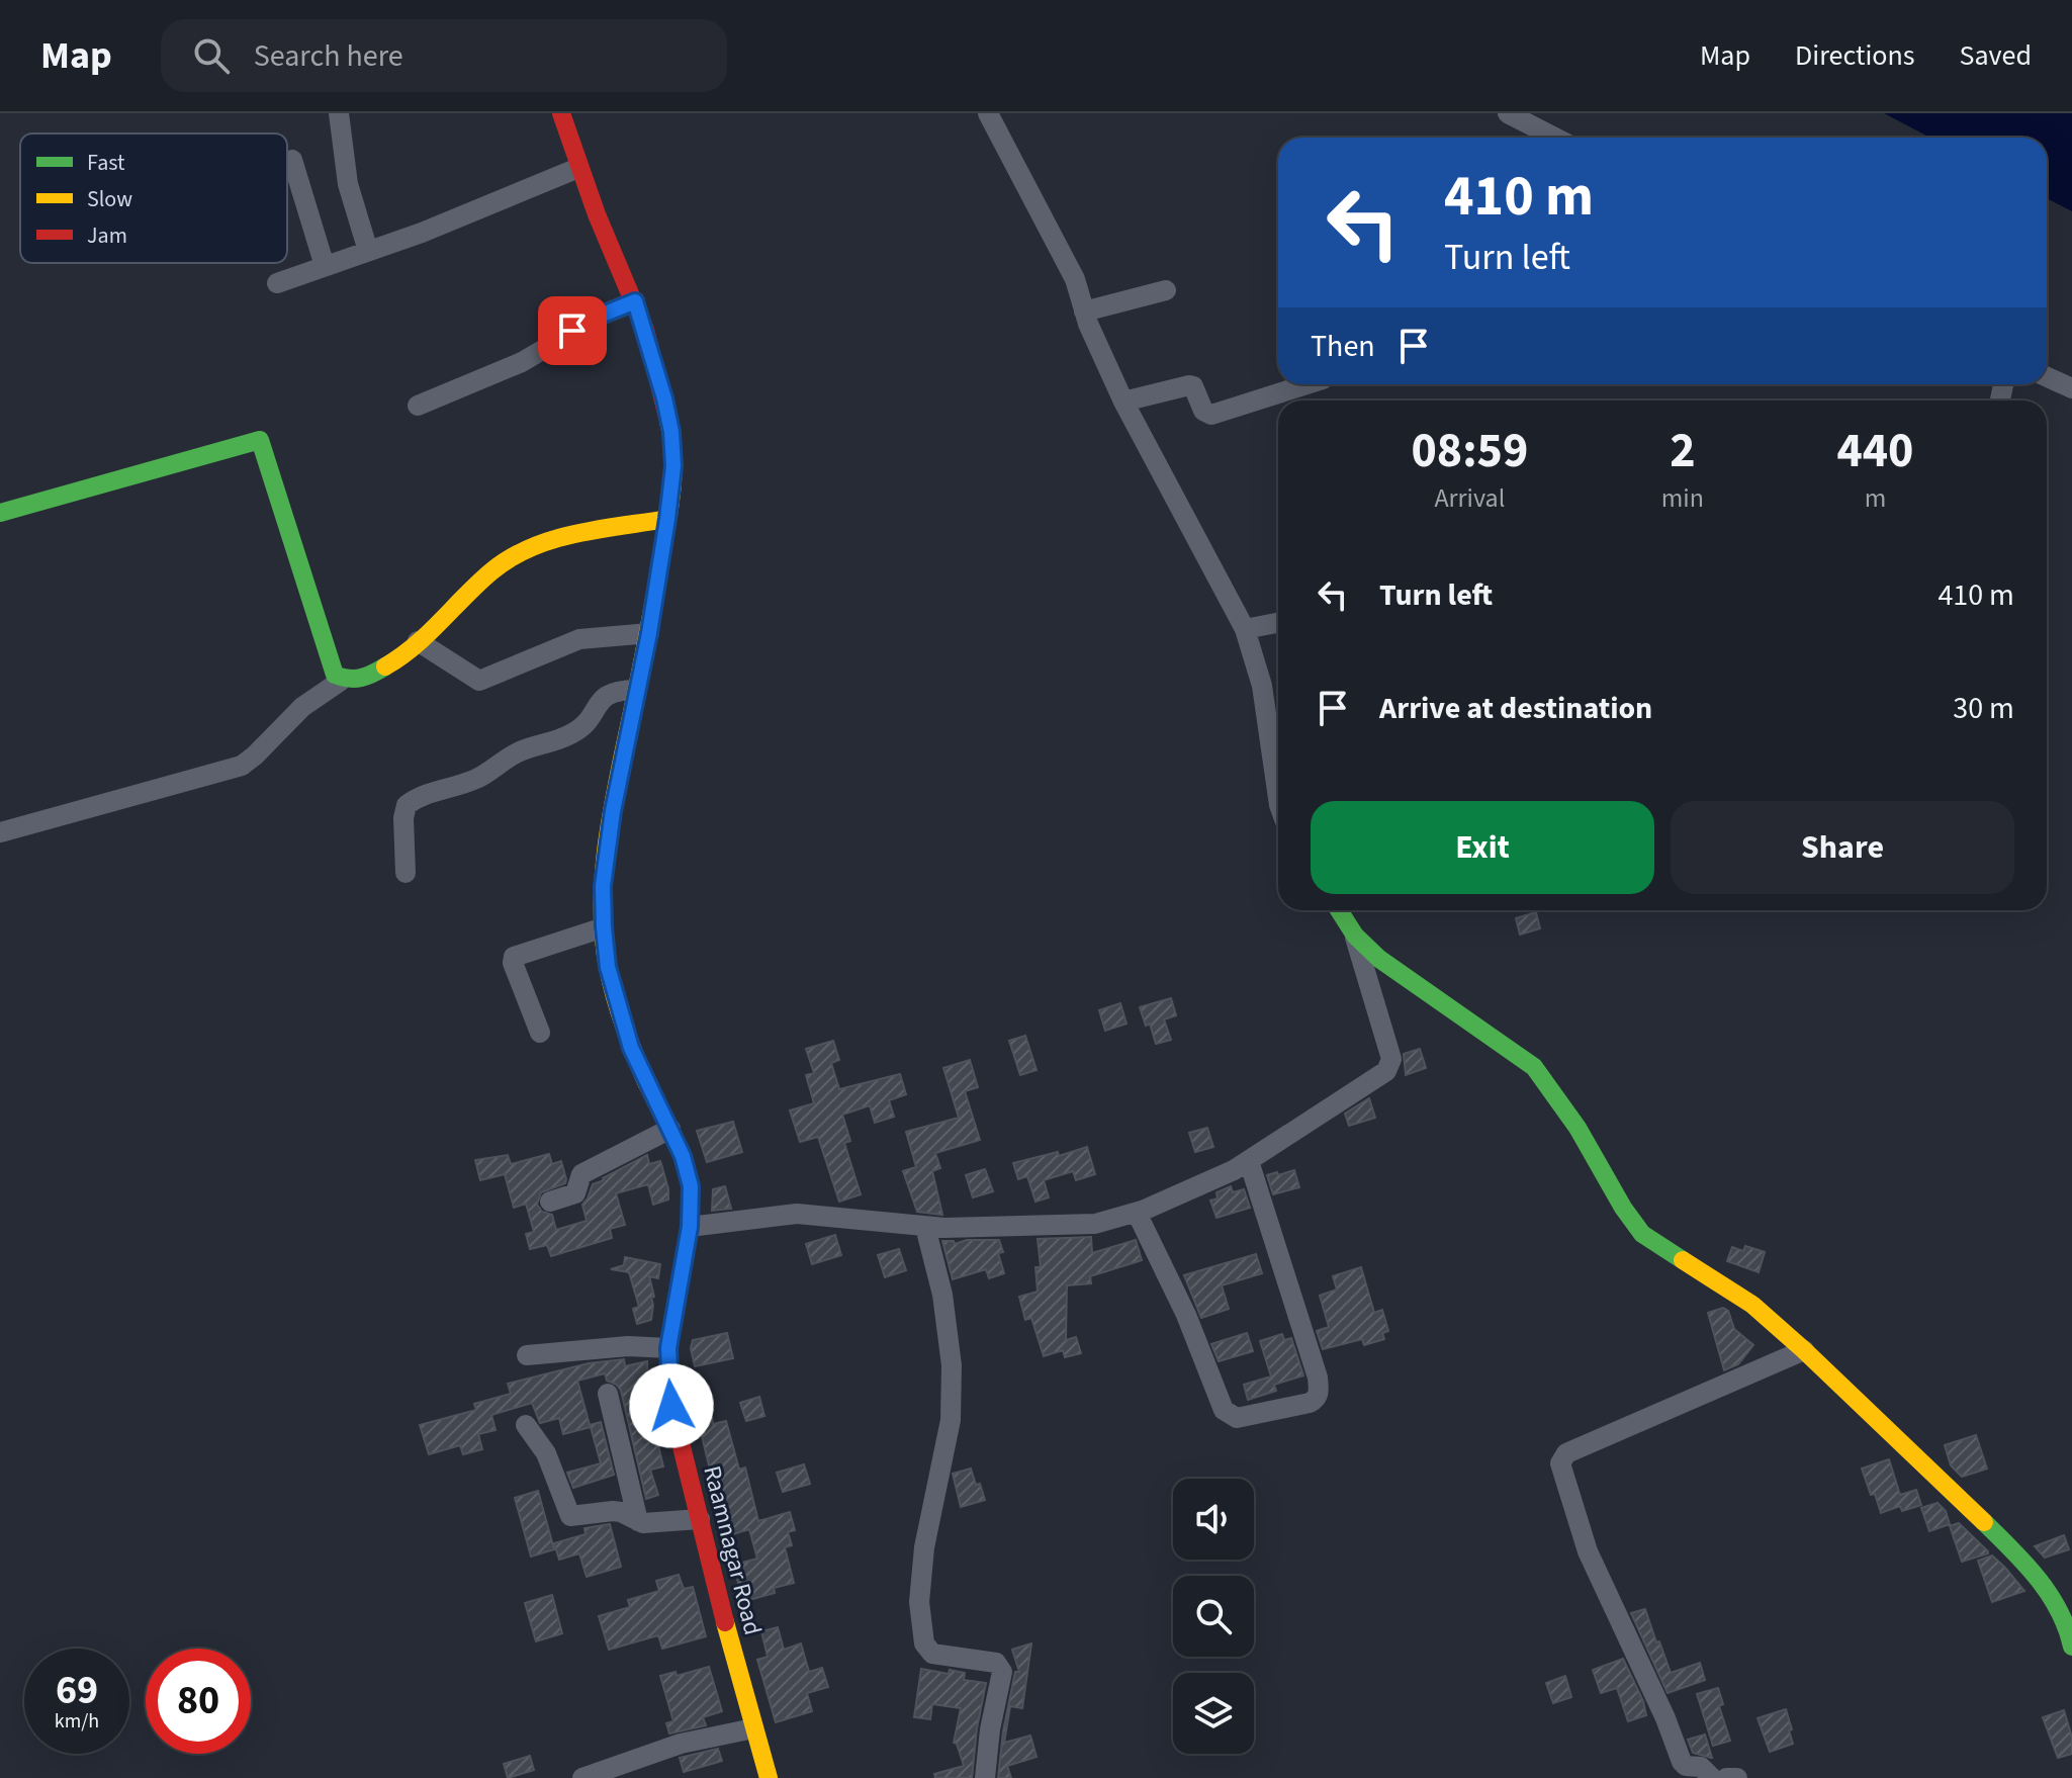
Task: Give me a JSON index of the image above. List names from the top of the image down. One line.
{"streets":{"main road":["Raamnagar Road"]},"legend":["Fast","Slow","Jam"],"page":{"header":"Map","search":"Search here","nav":["Map","Directions","Saved"],"turn":["410 m","Turn left"],"then":"Then","eta":["08:59","Arrival","2","min","440","m"],"list":[{"name":"Turn left","value":"410 m"},{"name":"Arrive at destination","value":"30 m"}],"buttons":["Exit","Share"],"speed":"69 km/h","limit":"80"}}
